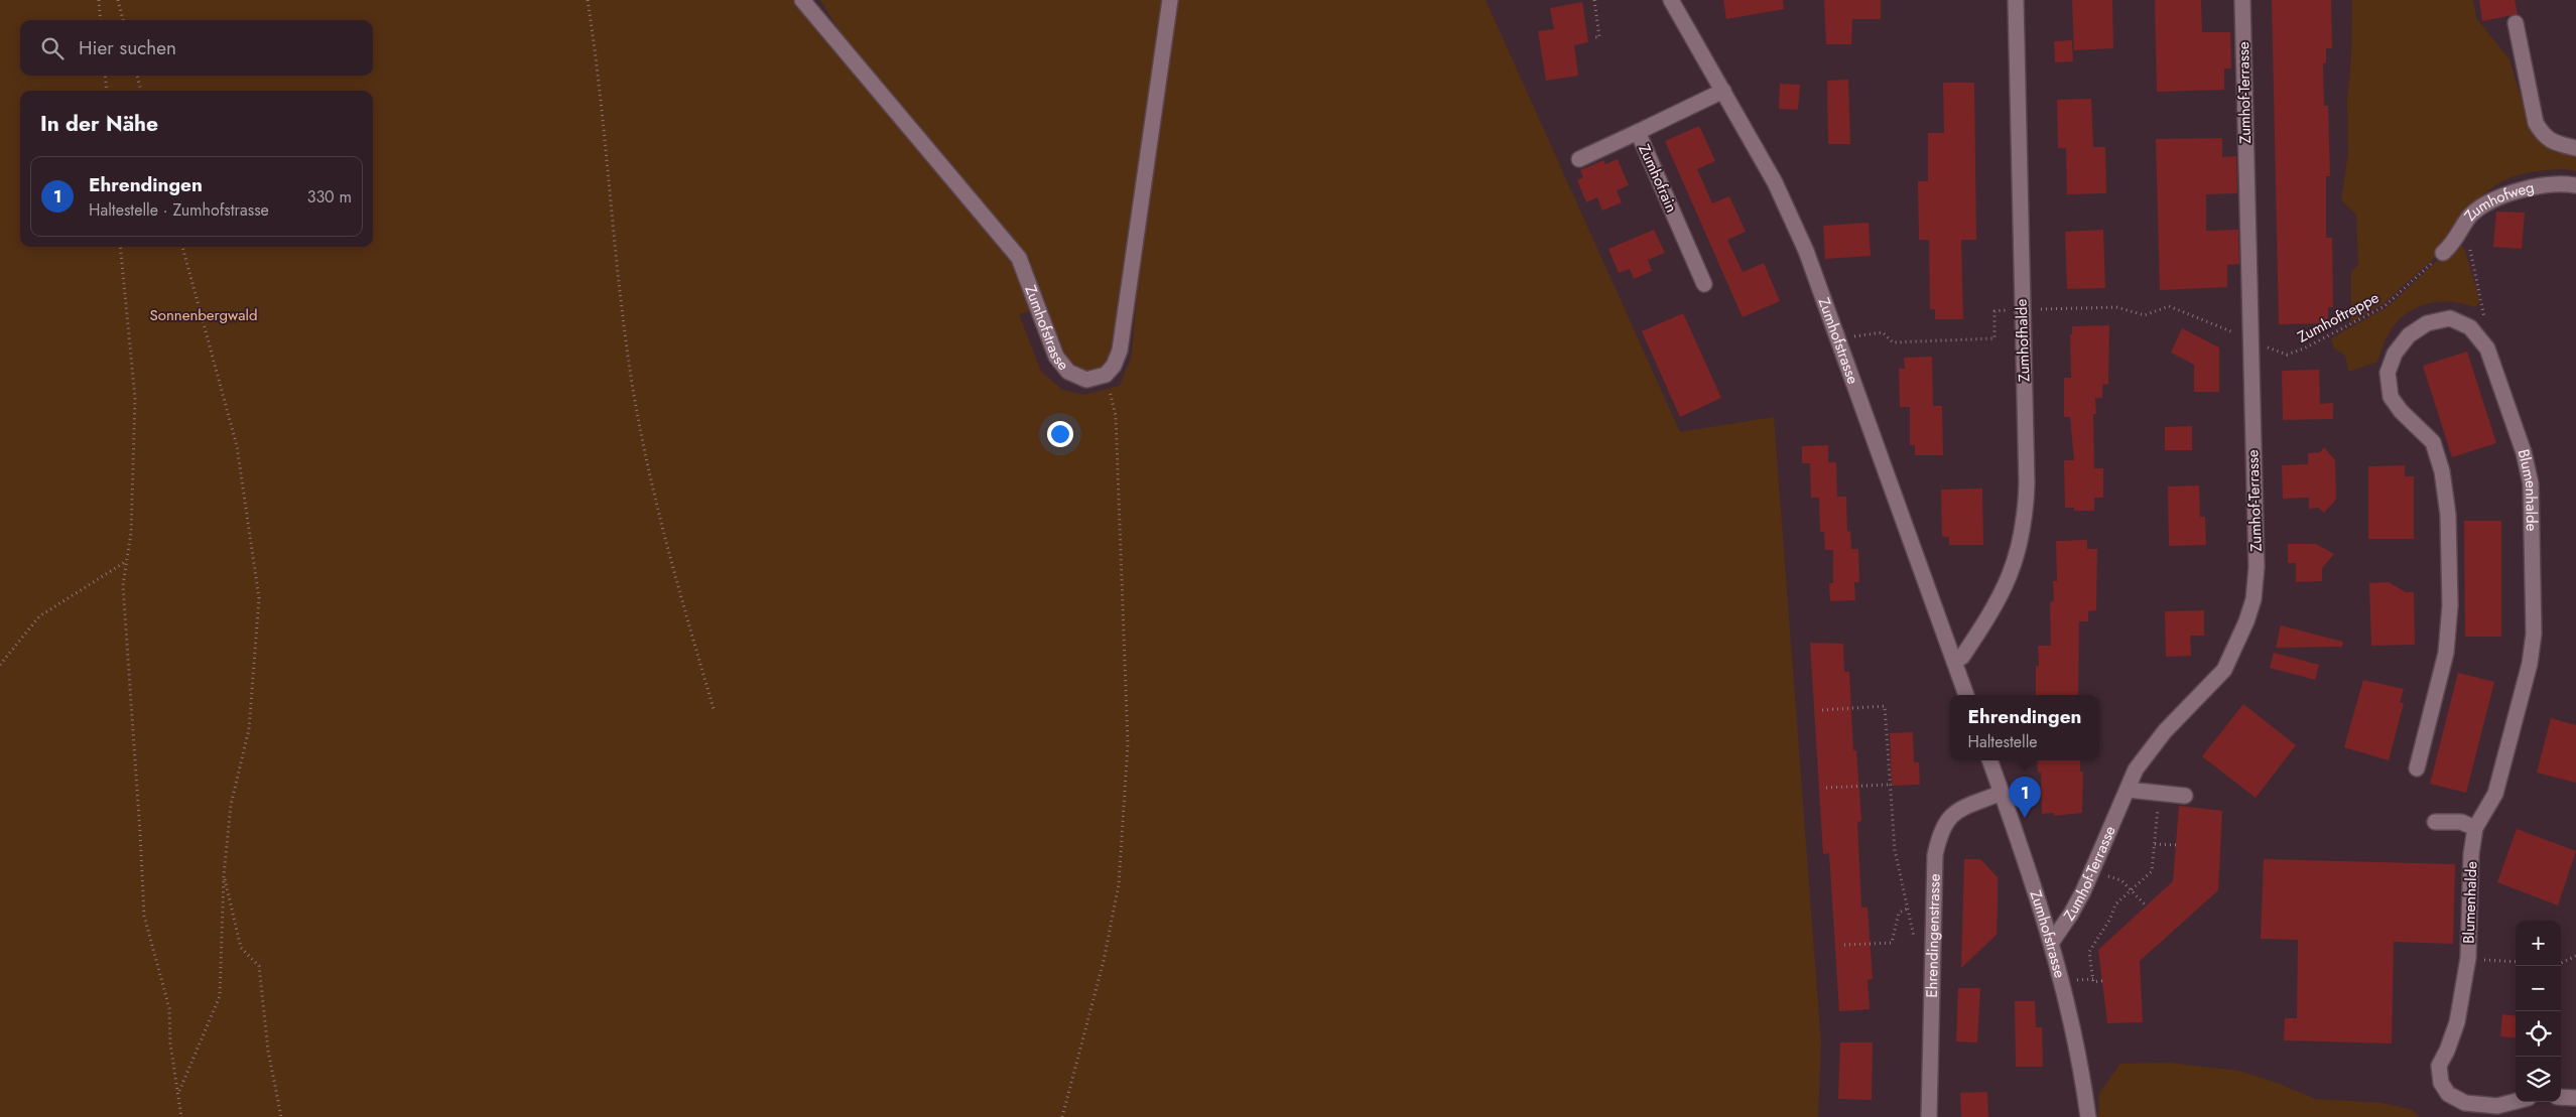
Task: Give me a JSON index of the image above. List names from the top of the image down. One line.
{"streets":{"street":["Zumhof-Terrasse","Zumhofrain","Zumhofweg","Zumhofstrasse","Zumhofhalde","Blumenhalde","Ehrendingenstrasse"],"path":["Zumhoftreppe"]},"crossings":[["Zumhof-Terrasse","Zumhofstrasse"],["Zumhofrain","Zumhofstrasse"],["Zumhofweg","Zumhoftreppe"],["Zumhofstrasse","Zumhofhalde"],["Zumhofstrasse","Ehrendingenstrasse"]],"parks":["Sonnenbergwald"],"page":{"search":"Hier suchen","heading":"In der Nähe","list":[{"mark":"1","name":"Ehrendingen","note":"Haltestelle · Zumhofstrasse","value":"330 m"}],"popup":["Ehrendingen","Haltestelle"],"pins":"1","map_buttons":["+","−"]}}
